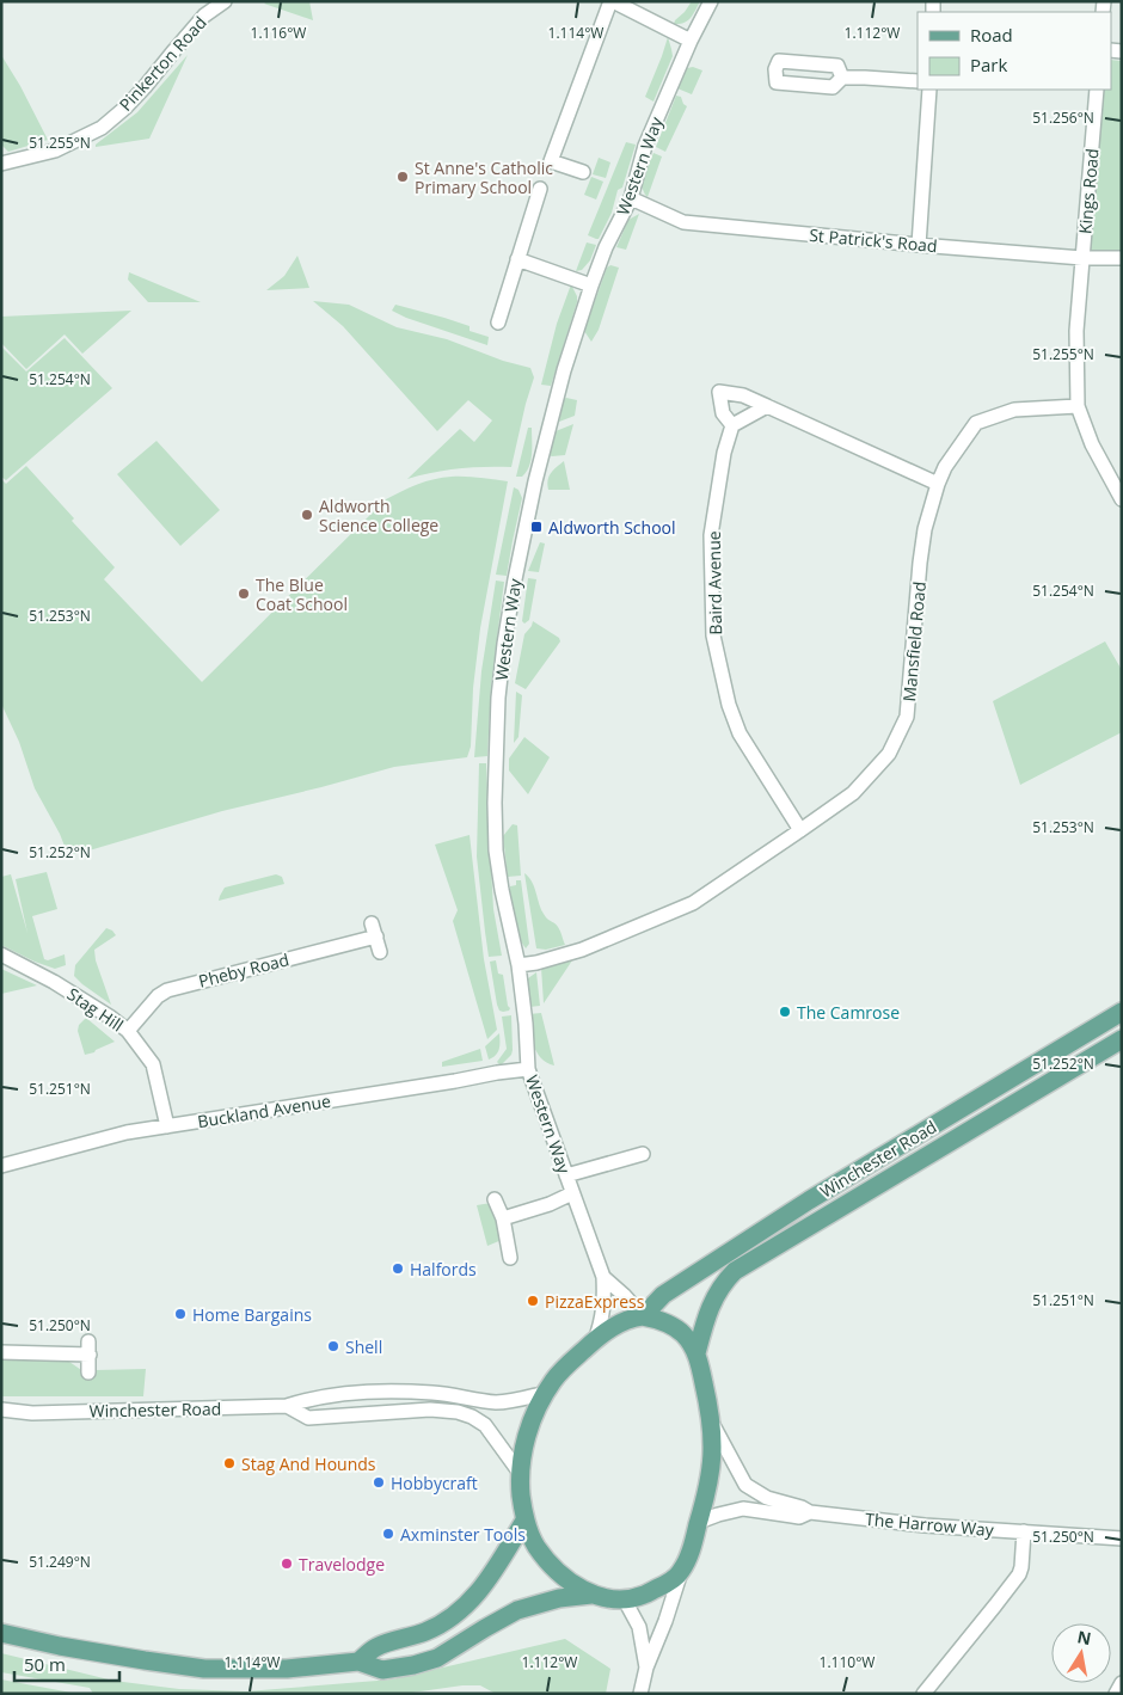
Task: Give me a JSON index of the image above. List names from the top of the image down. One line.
{"streets":{"main road":["Winchester Road"],"street":["Pinkerton Road","Western Way","Kings Road","St Patrick's Road","Baird Avenue","Mansfield Road","Pheby Road","Stag Hill","Buckland Avenue","The Harrow Way"]},"crossings":[["Western Way","St Patrick's Road"],["Western Way","Mansfield Road"],["Western Way","Buckland Avenue"],["Western Way","Winchester Road"],["Kings Road","St Patrick's Road"],["Kings Road","Mansfield Road"],["Baird Avenue","Mansfield Road"],["Pheby Road","Stag Hill"],["Stag Hill","Buckland Avenue"]],"places":{"other":["St Anne's Catholic Primary School","Aldworth Science College","The Blue Coat School","The Camrose","Halfords","PizzaExpress","Home Bargains","Shell","Stag And Hounds","Hobbycraft","Axminster Tools","Travelodge"],"transit":["Aldworth School"]},"legend":["Road","Park"],"scale_bar":"50 m","north":"top","coordinates":["1.116°W","1.114°W","1.112°W","51.256°N","51.255°N","51.254°N","51.253°N","51.252°N","51.251°N","51.250°N","51.249°N","1.110°W"]}
